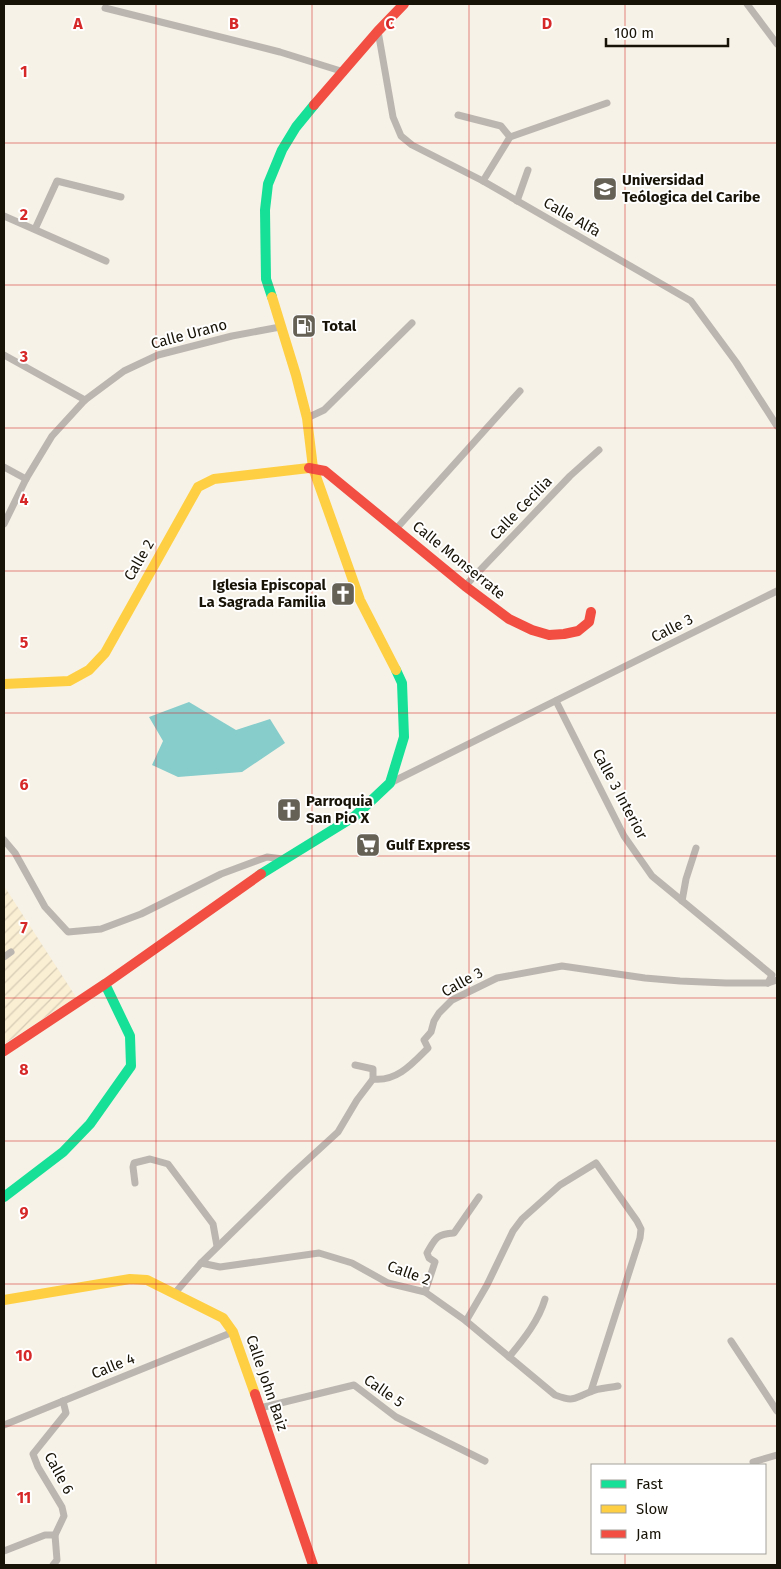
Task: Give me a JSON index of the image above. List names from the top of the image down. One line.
{"streets":{"street":["Calle Alfa","Calle Urano","Calle Cecilia","Calle 2","Calle Monserrate","Calle 3","Calle 3 Interior","Calle 4","Calle John Baiz","Calle 5","Calle 6"]},"crossings":[["Calle Cecilia","Calle Monserrate"],["Calle 2","Calle Monserrate"],["Calle 3","Calle 3 Interior"],["Calle 4","Calle John Baiz"],["Calle 4","Calle 6"],["Calle John Baiz","Calle 5"]],"places":{"school or university":["Universidad Teólogica del Caribe"],"fuel station":["Total"],"church":["Iglesia Episcopal La Sagrada Familia","Parroquia San Pio X"],"supermarket":["Gulf Express"]},"legend":["Fast","Slow","Jam"],"scale_bar":"100 m","grid":{"columns":["A","B","C","D"],"rows":["1","2","3","4","5","6","7","8","9","10","11"]}}
